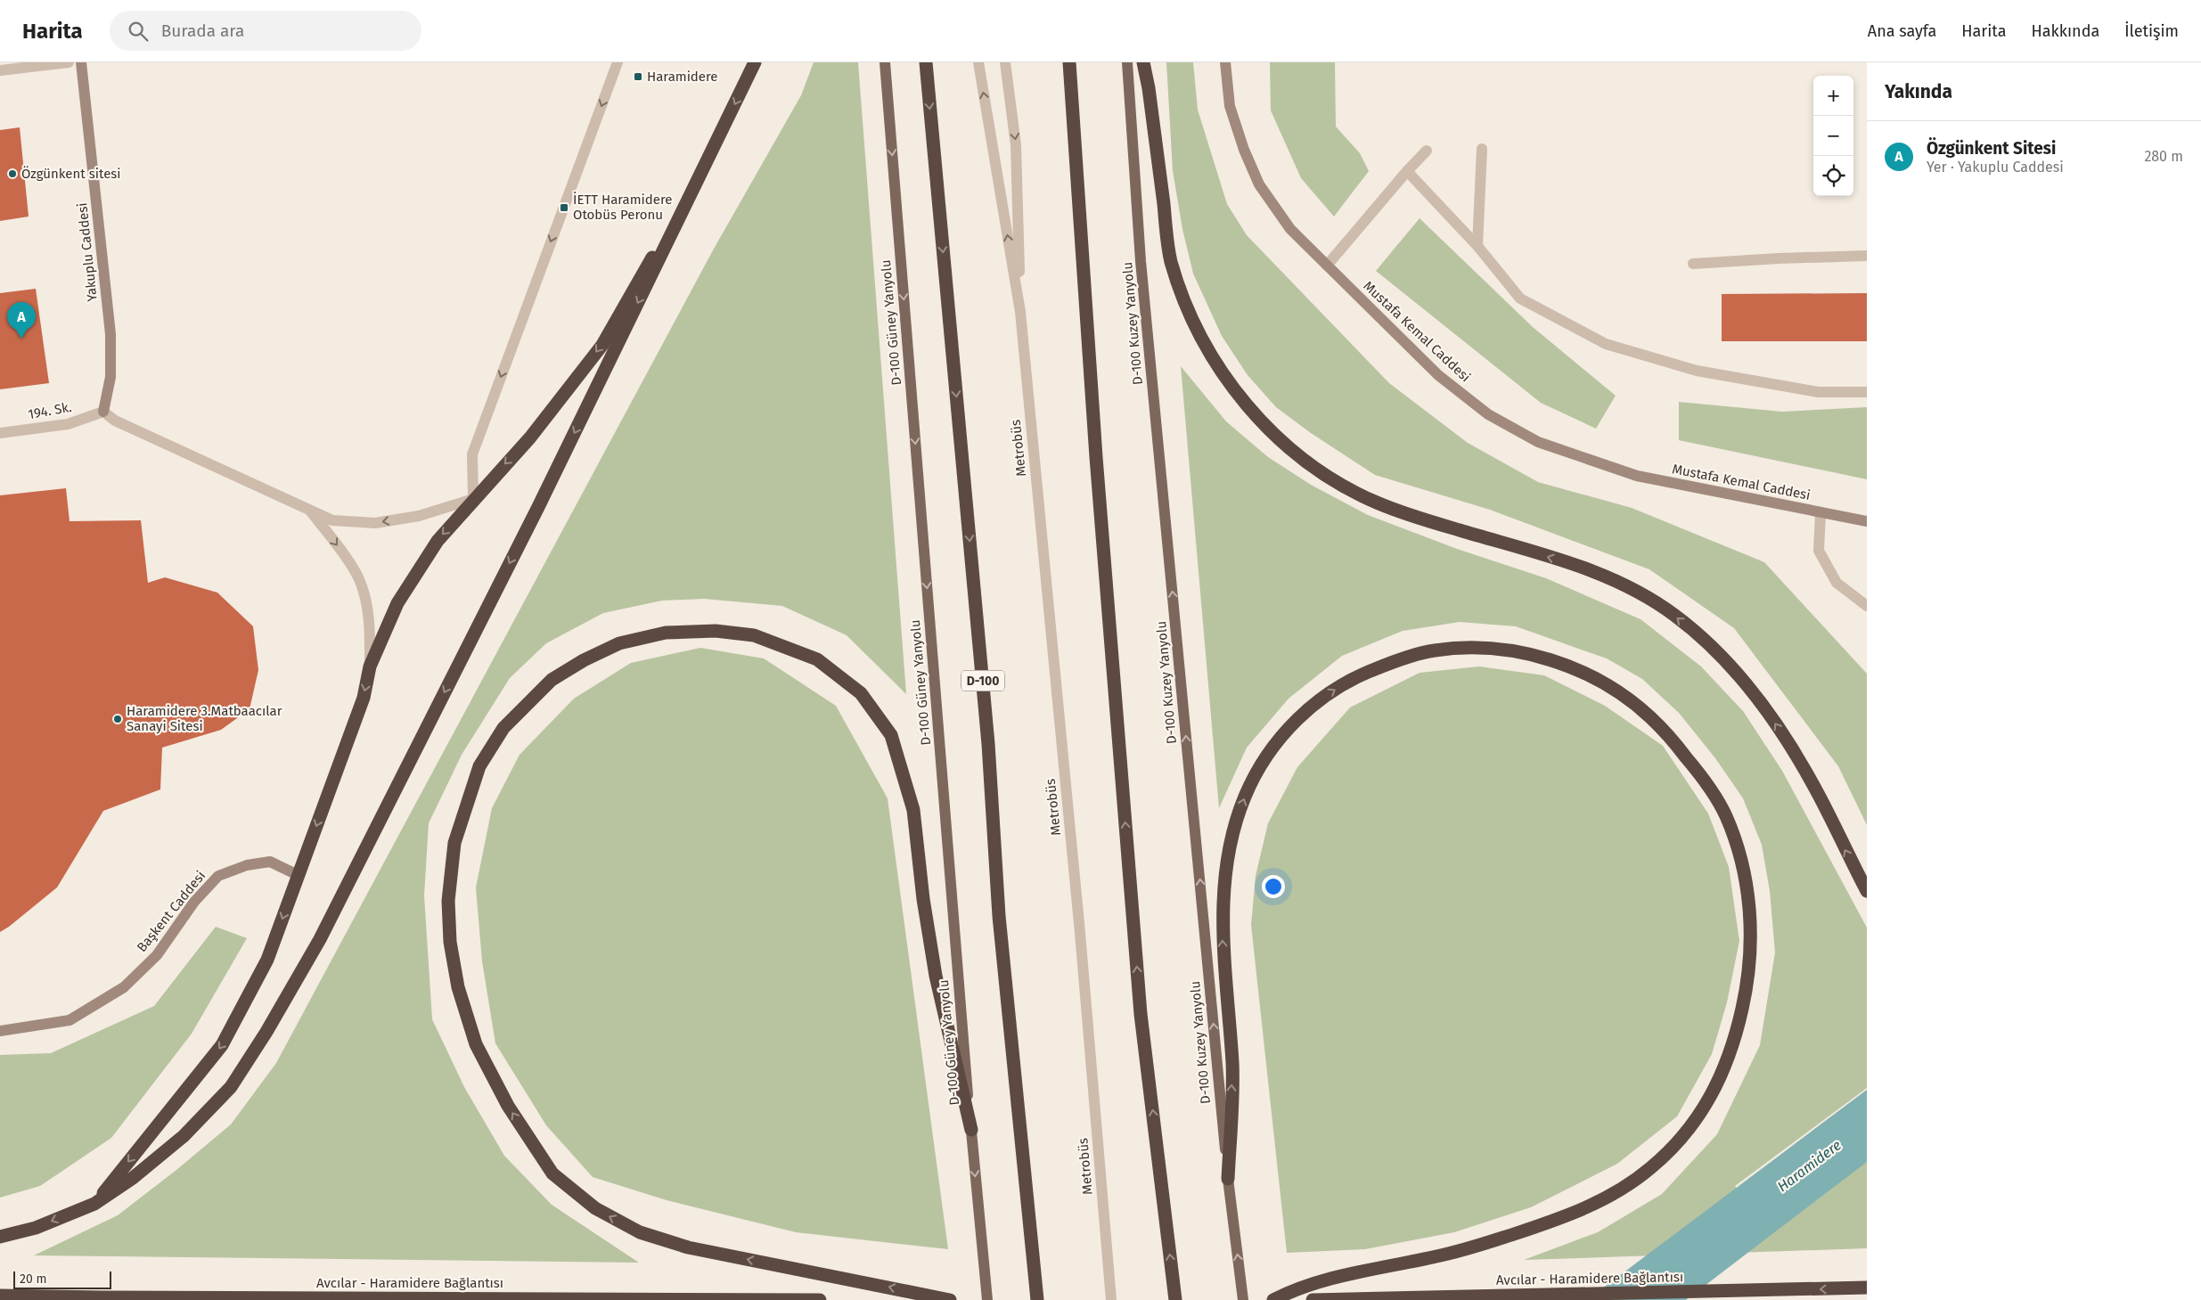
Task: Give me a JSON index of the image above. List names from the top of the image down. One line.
{"streets":{"highway":["D-100","Avcılar - Haramidere Bağlantısı"],"main road":["Yakuplu Caddesi","D-100 Güney Yanyolu","D-100 Kuzey Yanyolu","Mustafa Kemal Caddesi","Başkent Caddesi"],"street":["194. Sk.","Metrobüs"]},"crossings":[["Yakuplu Caddesi","194. Sk."]],"one_way":["D-100 Güney Yanyolu","D-100 Kuzey Yanyolu","Avcılar - Haramidere Bağlantısı"],"water":["Haramidere"],"places":{"transit":["Haramidere","İETT Haramidere Otobüs Peronu"],"other":["Özgünkent sitesi","Haramidere 3.Matbaacılar Sanayi Sitesi"]},"scale_bar":"20 m","page":{"header":"Harita","search":"Burada ara","nav":["Ana sayfa","Harita","Hakkında","İletişim"],"heading":"Yakında","map_buttons":["+","−"],"list":[{"mark":"A","name":"Özgünkent Sitesi","note":"Yer · Yakuplu Caddesi","value":"280 m"}],"pins":"A","scale":"20 m"}}
